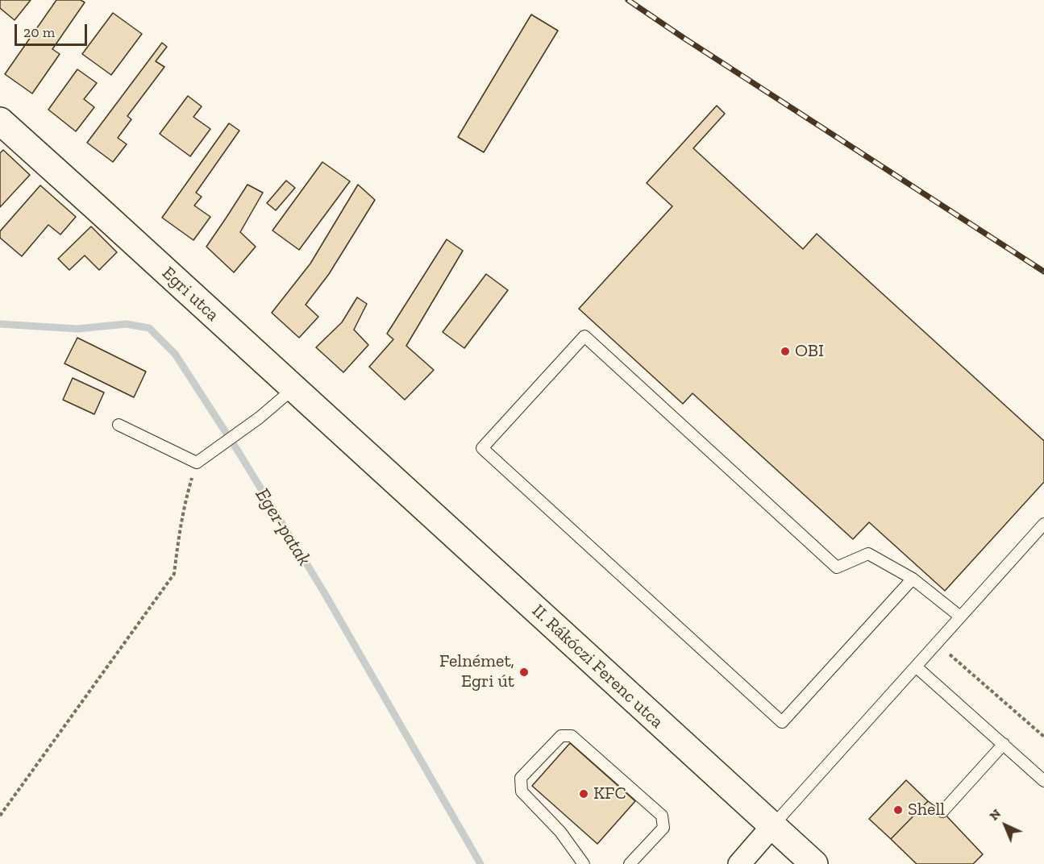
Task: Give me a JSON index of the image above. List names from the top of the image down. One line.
{"streets":{"main road":["Egri utca","II. Rákóczi Ferenc utca"]},"crossings":[["Egri utca","II. Rákóczi Ferenc utca"]],"water":["Eger-patak"],"places":["OBI","Felnémet, Egri út","KFC","Shell"],"scale_bar":"20 m","north":"top left"}
